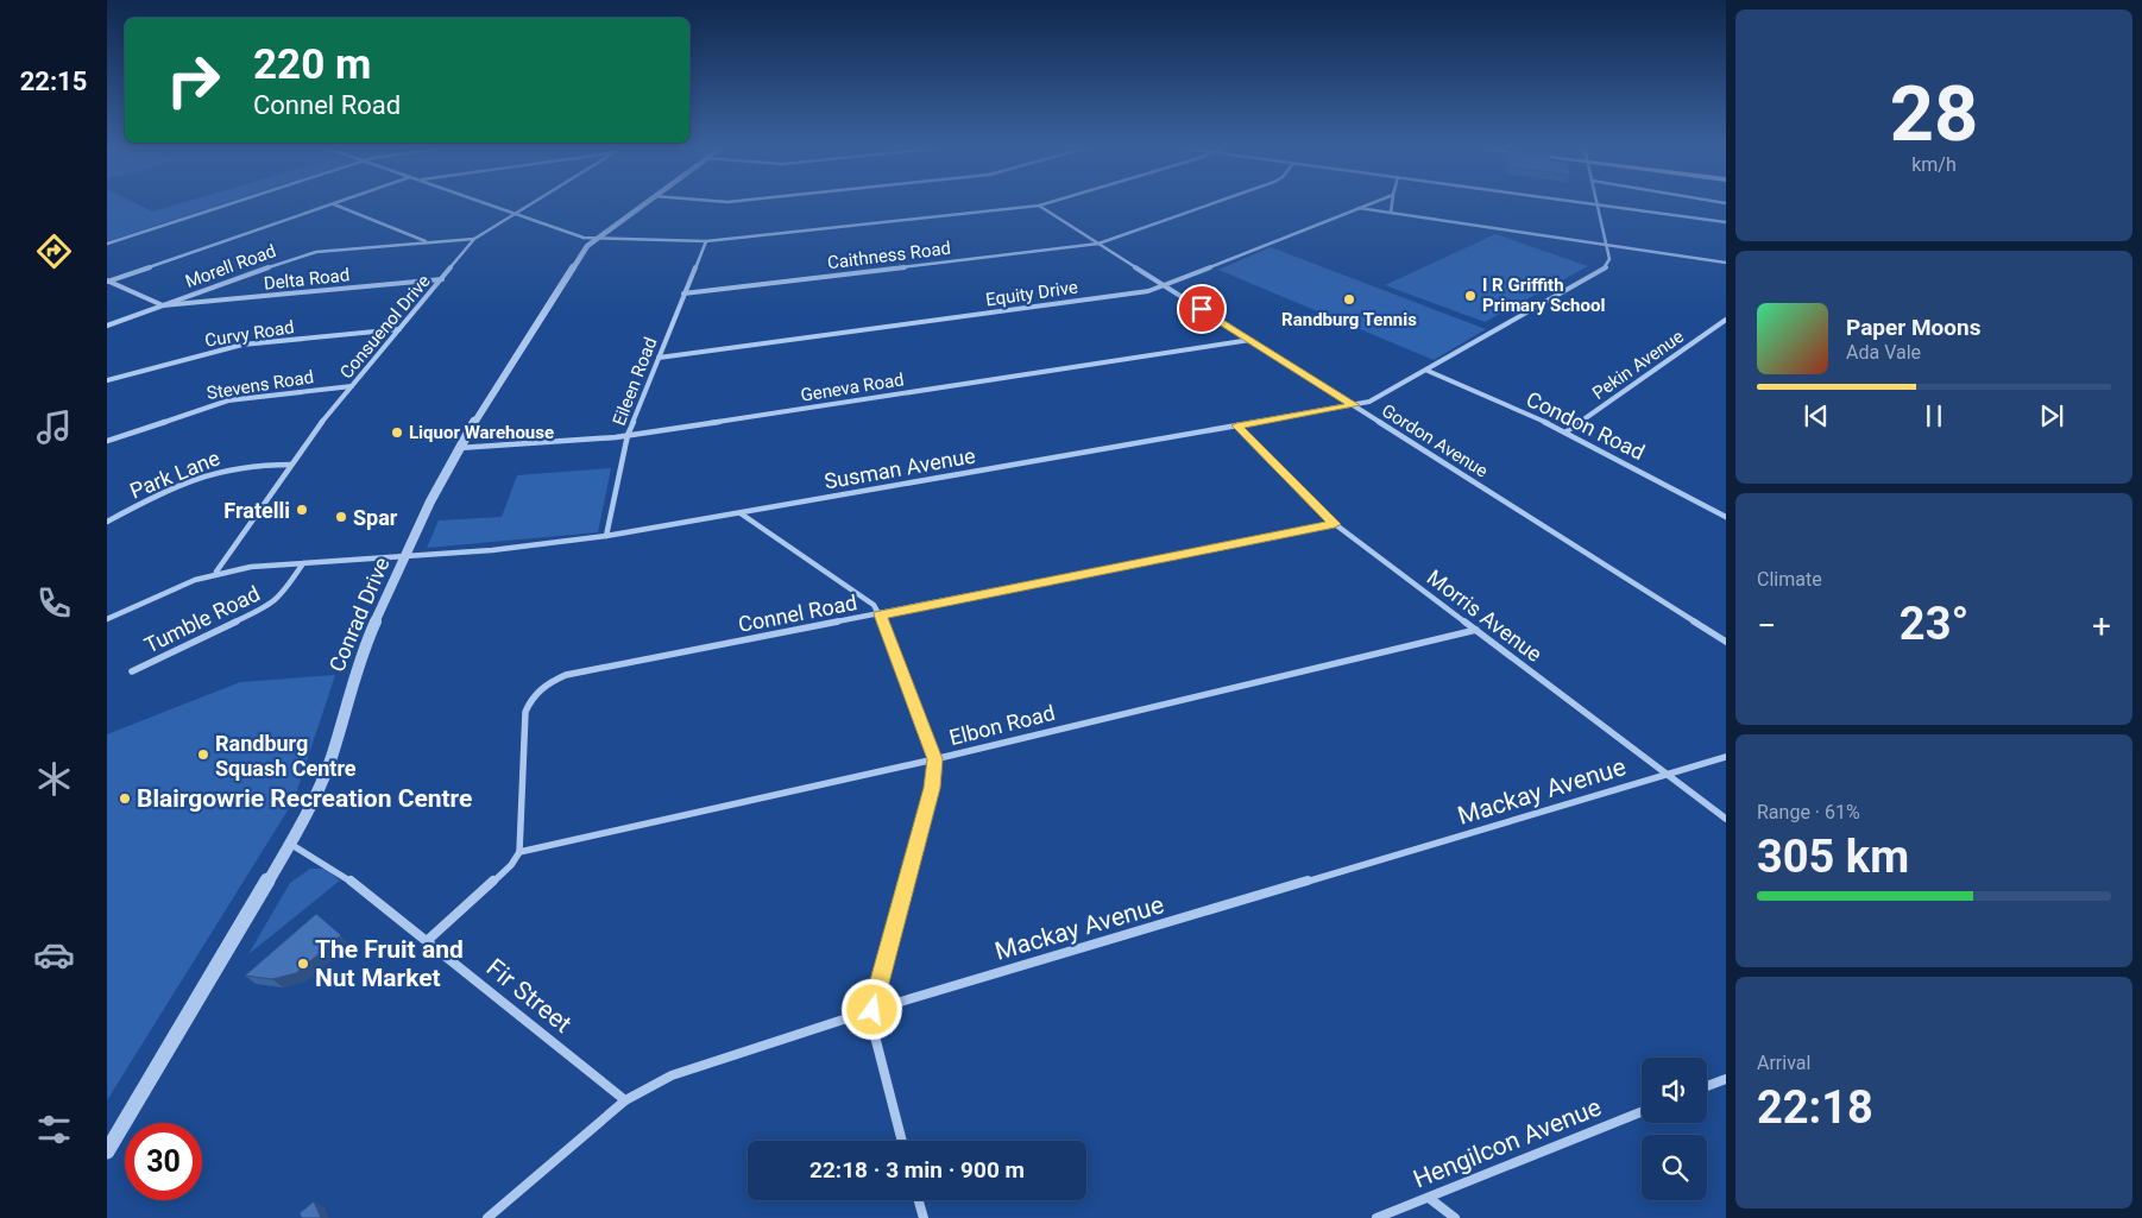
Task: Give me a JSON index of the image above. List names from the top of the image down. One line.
{"streets":{"street":["Caithness Road","Morell Road","Delta Road","Equity Drive","Consuenol Drive","Curvy Road","Pekin Avenue","Eileen Road","Stevens Road","Geneva Road","Condon Road","Gordon Avenue","Susman Avenue","Park Lane","Connel Road","Conrad Drive","Morris Avenue","Tumble Road","Elbon Road","Mackay Avenue","Fir Street","Hengilcon Avenue"]},"crossings":[["Caithness Road","Eileen Road"],["Caithness Road","Gordon Avenue"],["Morell Road","Delta Road"],["Morell Road","Consuenol Drive"],["Delta Road","Consuenol Drive"],["Equity Drive","Eileen Road"],["Equity Drive","Gordon Avenue"],["Consuenol Drive","Curvy Road"],["Consuenol Drive","Stevens Road"],["Consuenol Drive","Susman Avenue"],["Consuenol Drive","Park Lane"],["Pekin Avenue","Condon Road"],["Eileen Road","Geneva Road"],["Eileen Road","Susman Avenue"],["Geneva Road","Gordon Avenue"],["Geneva Road","Conrad Drive"],["Condon Road","Susman Avenue"],["Gordon Avenue","Susman Avenue"],["Susman Avenue","Conrad Drive"],["Susman Avenue","Morris Avenue"],["Susman Avenue","Tumble Road"],["Connel Road","Morris Avenue"],["Connel Road","Elbon Road"],["Conrad Drive","Fir Street"],["Morris Avenue","Elbon Road"],["Morris Avenue","Mackay Avenue"],["Mackay Avenue","Fir Street"]],"places":["I R Griffith Primary School","Randburg Tennis","Liquor Warehouse","Fratelli","Spar","Randburg Squash Centre","Blairgowrie Recreation Centre","The Fruit and Nut Market"],"page":{"tabs":"22:15","tile":[["28","km/h"],"Climate",["Range · 61%","305 km"],["Arrival","22:18"]],"turn":["220 m","Connel Road"],"song":["Paper Moons","Ada Vale"],"heat":["−","23°","+"],"limit":"30","trip":"22:18 · 3 min · 900 m"}}
